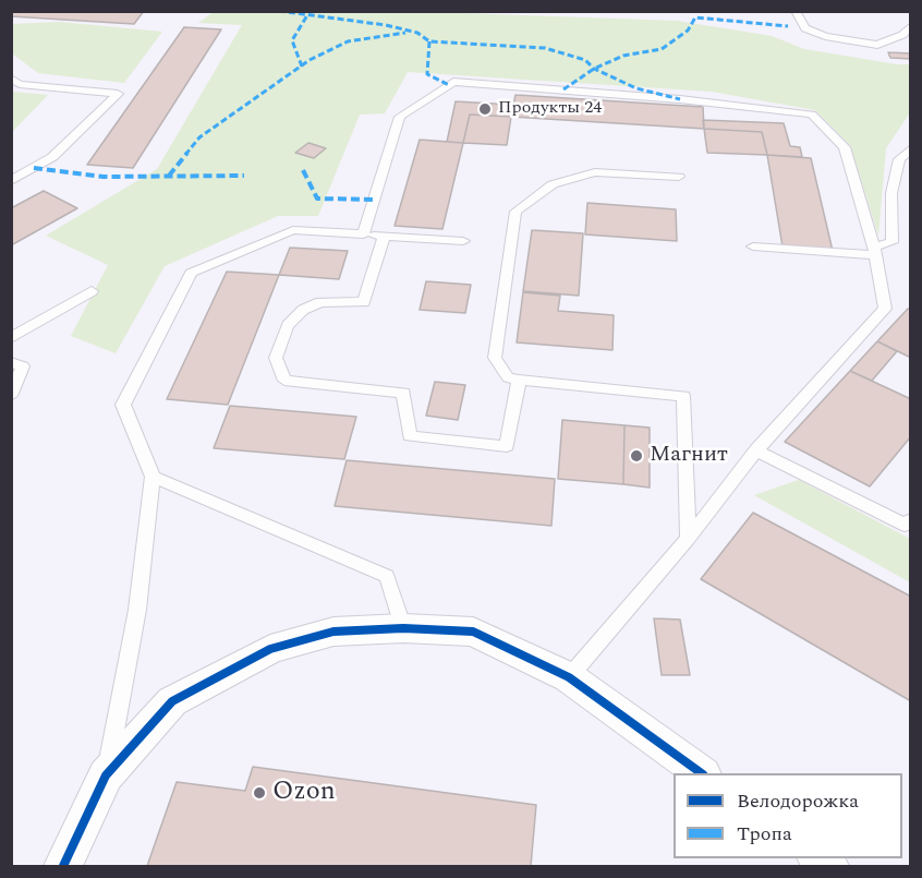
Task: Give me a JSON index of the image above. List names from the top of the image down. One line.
{"places":["Продукты 24","Магнит","Ozon"],"legend":["Велодорожка","Тропа"]}
